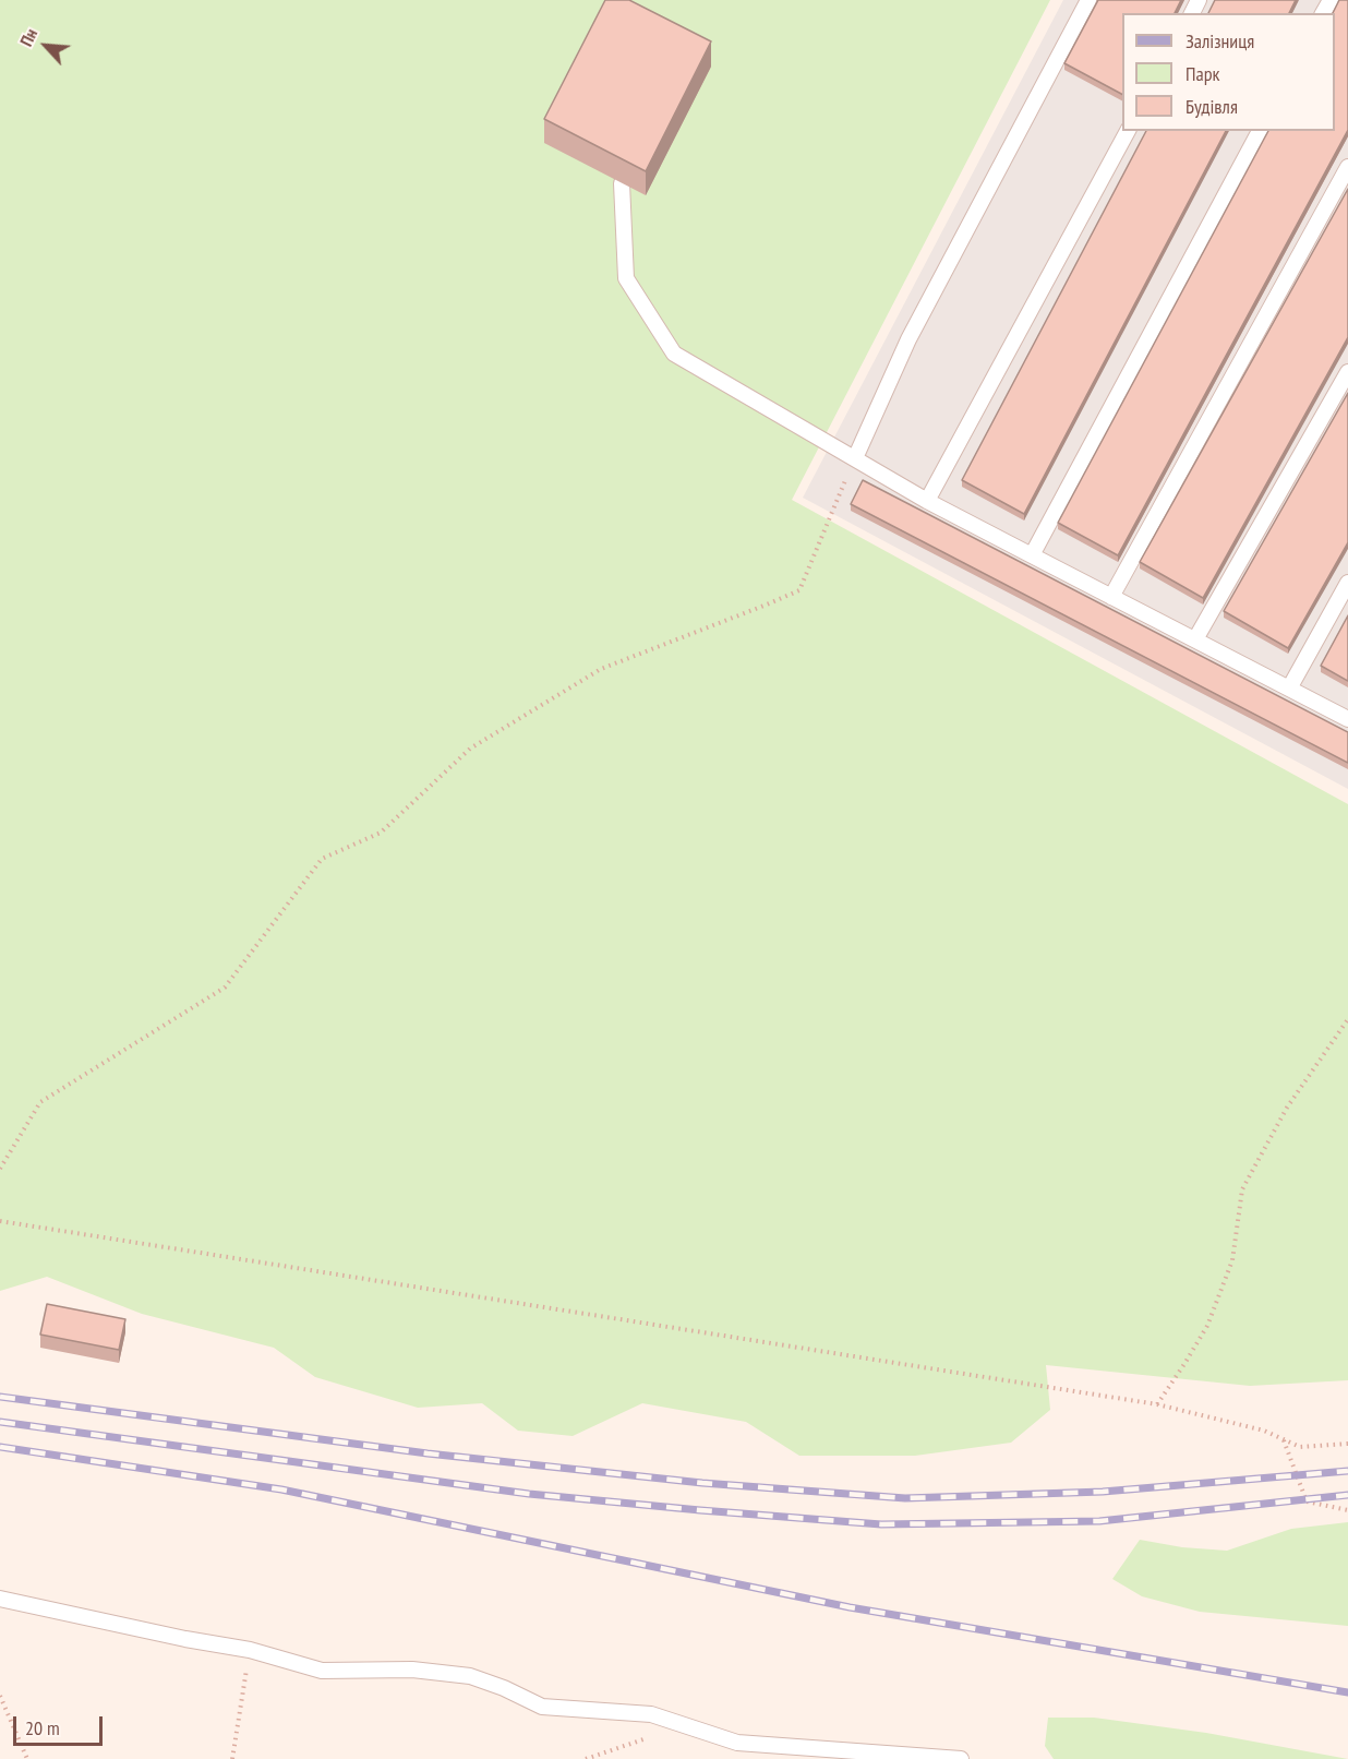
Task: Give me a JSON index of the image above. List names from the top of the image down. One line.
{"legend":["Залізниця","Парк","Будівля"],"scale_bar":"20 m","north":"top left"}
